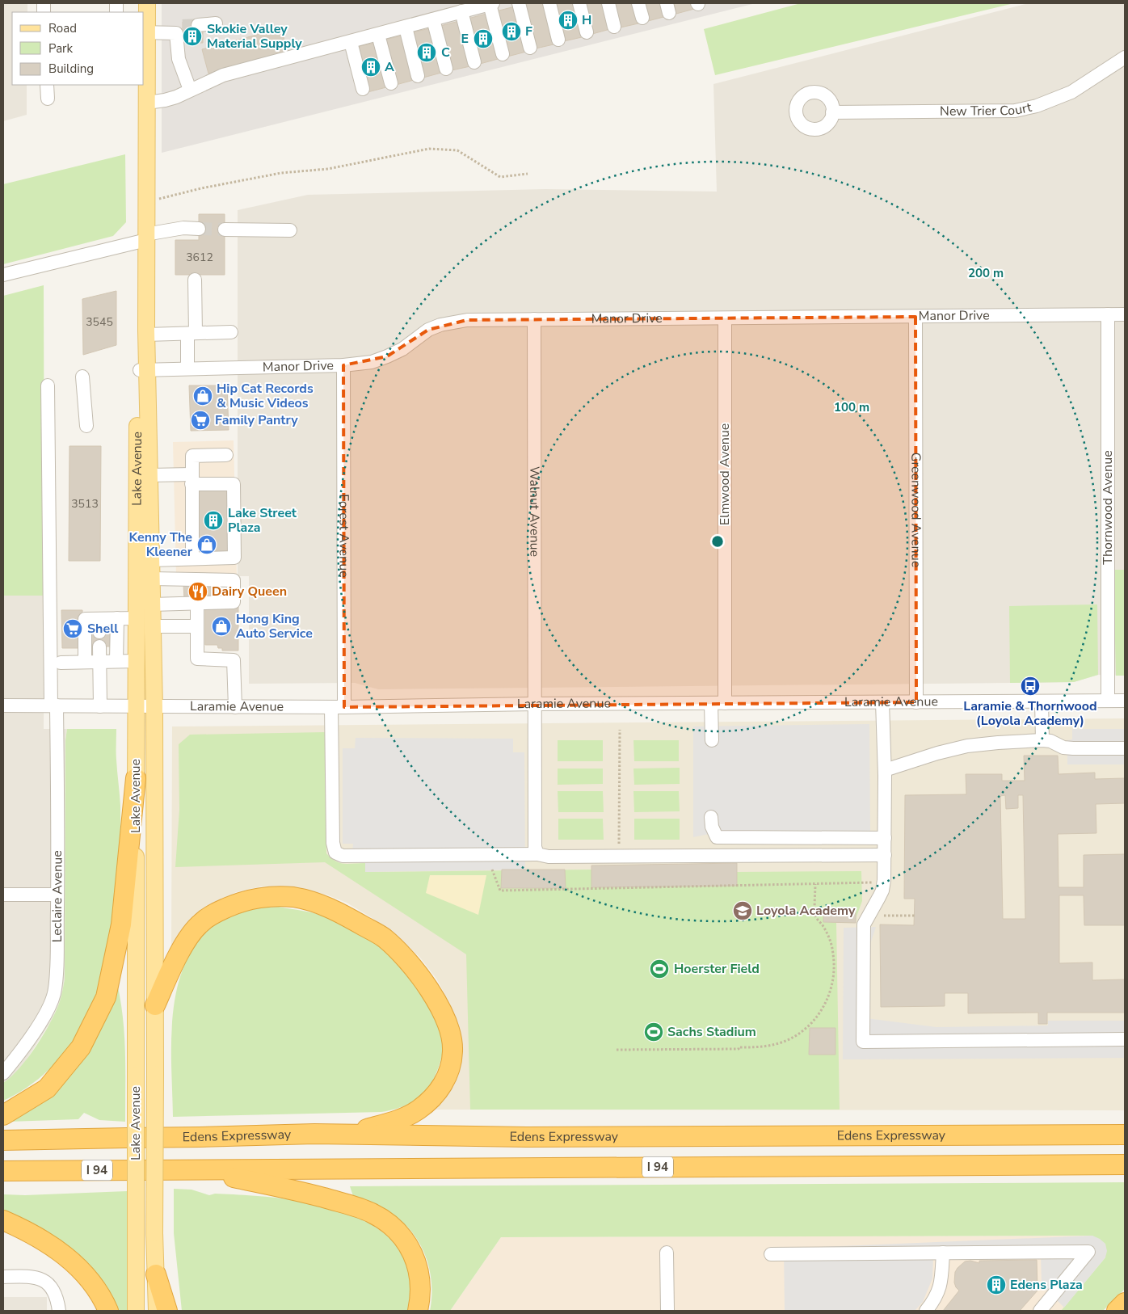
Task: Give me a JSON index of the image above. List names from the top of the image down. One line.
{"streets":{"highway":["Edens Expressway","I 94"],"main road":["Lake Avenue"],"street":["New Trier Court","Manor Drive","Elmwood Avenue","Thornwood Avenue","Greenwood Avenue","Walnut Avenue","Forest Avenue","Laramie Avenue","Leclaire Avenue"]},"crossings":[["Manor Drive","Lake Avenue"],["Manor Drive","Elmwood Avenue"],["Manor Drive","Thornwood Avenue"],["Manor Drive","Greenwood Avenue"],["Manor Drive","Walnut Avenue"],["Manor Drive","Forest Avenue"],["Lake Avenue","Laramie Avenue"],["Elmwood Avenue","Laramie Avenue"],["Thornwood Avenue","Laramie Avenue"],["Greenwood Avenue","Laramie Avenue"],["Walnut Avenue","Forest Avenue"],["Walnut Avenue","Laramie Avenue"],["Forest Avenue","Laramie Avenue"],["Laramie Avenue","Leclaire Avenue"]],"places":{"building":["H","F","Skokie Valley Material Supply","E","C","A","Lake Street Plaza","Edens Plaza"],"shop":["Hip Cat Records & Music Videos","Kenny The Kleener","Hong King Auto Service"],"supermarket":["Family Pantry","Shell"],"restaurant":["Dairy Queen"],"bus stop":["Laramie & Thornwood (Loyola Academy)"],"school or university":["Loyola Academy"],"sports":["Hoerster Field","Sachs Stadium"]},"house_numbers":["3612","3545","3513"],"legend":["Road","Park","Building"],"rings":["200 m","100 m"]}
